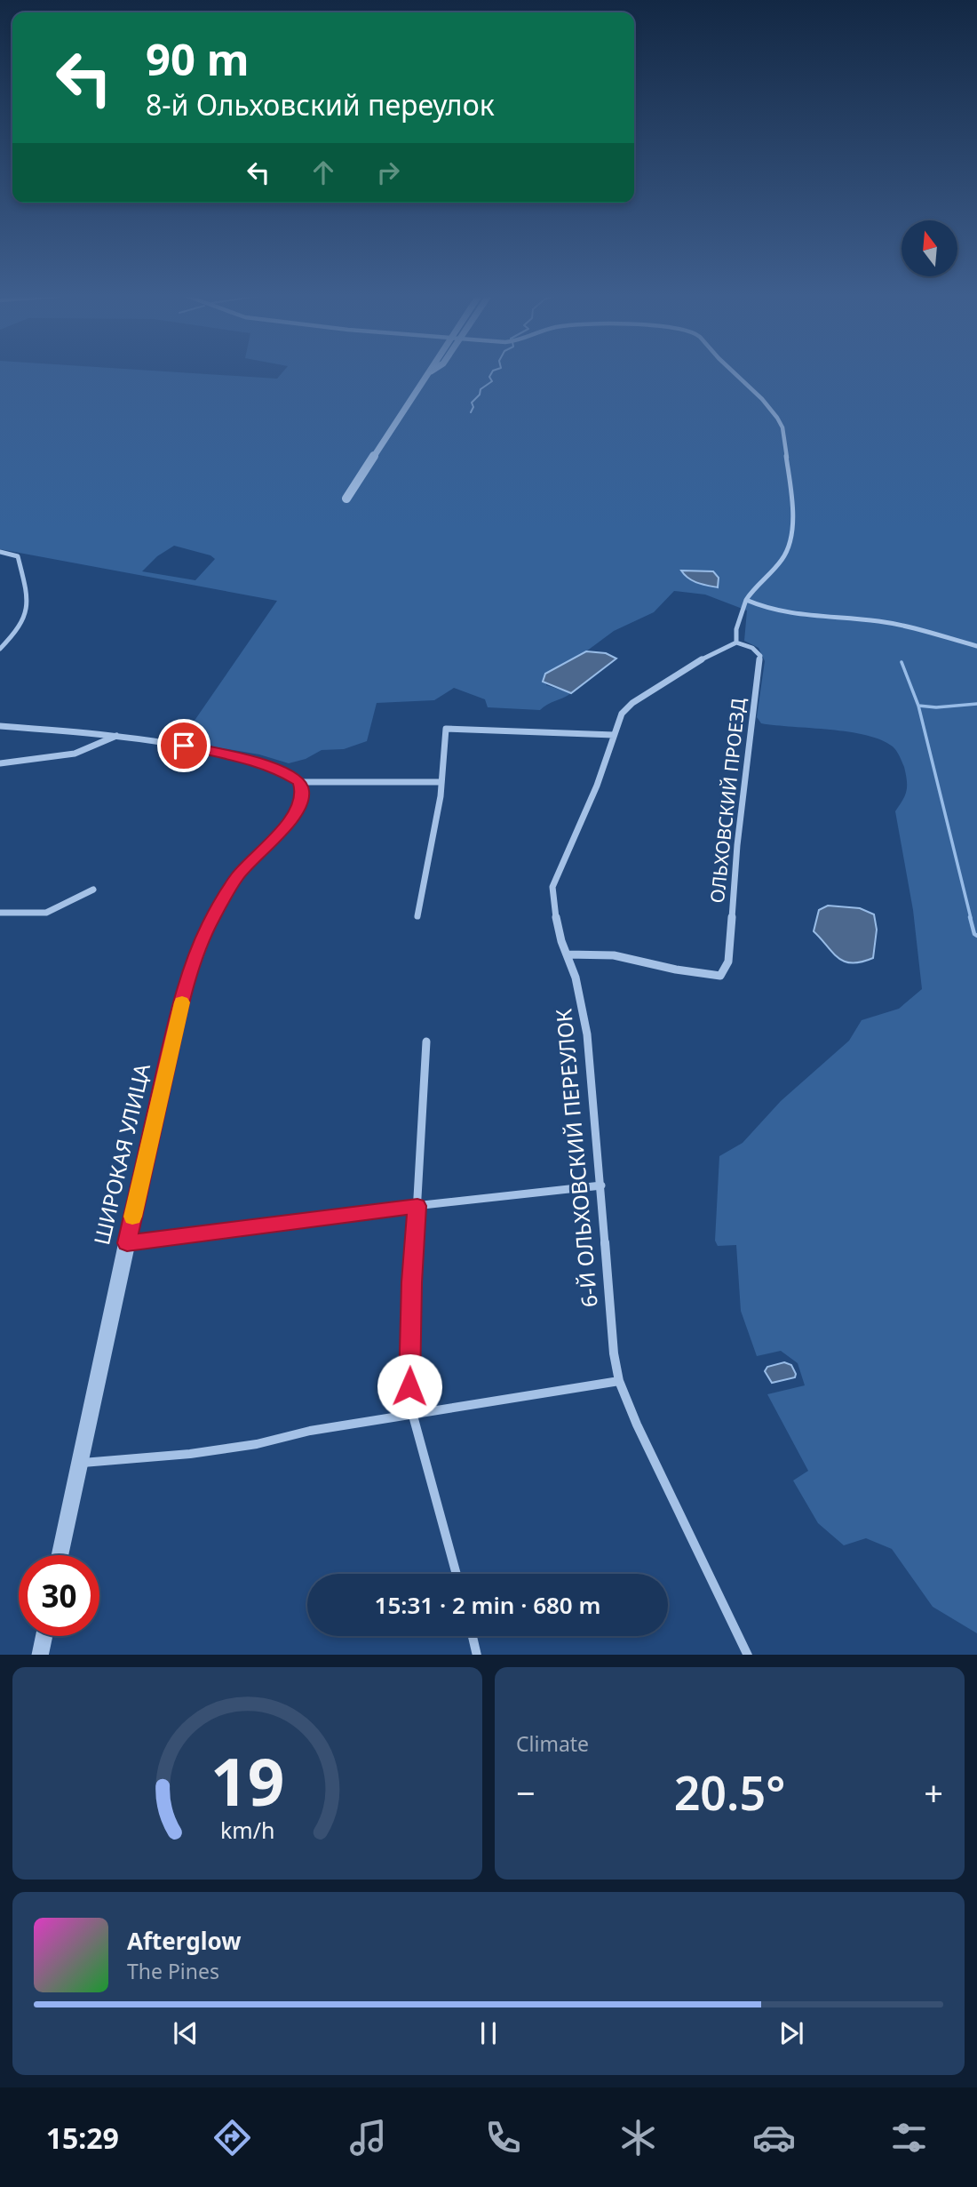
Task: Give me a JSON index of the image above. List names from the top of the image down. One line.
{"streets":{"street":["ОЛЬХОВСКИЙ ПРОЕЗД","ШИРОКАЯ УЛИЦА","6-Й ОЛЬХОВСКИЙ ПЕРЕУЛОК"]},"crossings":[["ОЛЬХОВСКИЙ ПРОЕЗД","6-Й ОЛЬХОВСКИЙ ПЕРЕУЛОК"]],"north":"top","page":{"turn":["90 m","8-й Ольховский переулок"],"limit":"30","trip":"15:31 · 2 min · 680 m","tile":"Climate","heat":["−","20.5°","+"],"song":["Afterglow","The Pines"],"tabs":"15:29","gauge":["19","km/h"]}}
